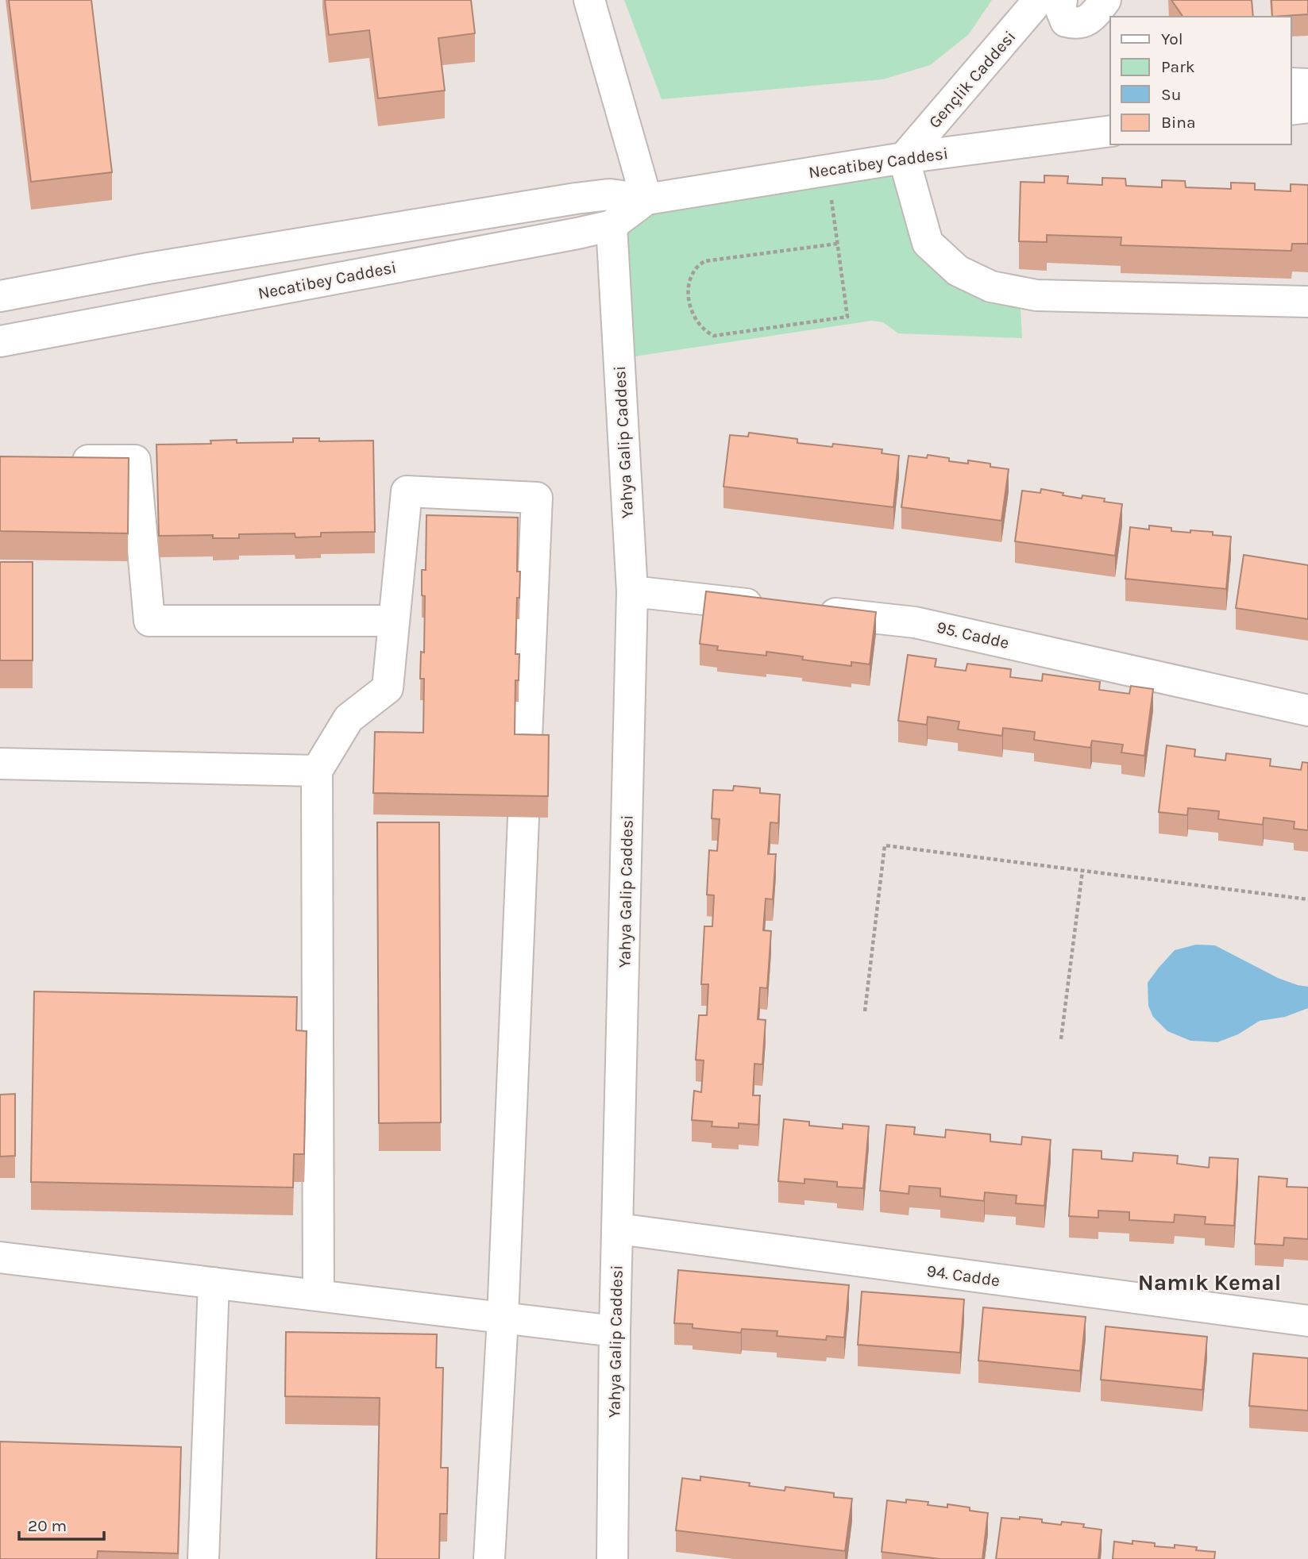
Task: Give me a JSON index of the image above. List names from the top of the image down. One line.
{"streets":{"street":["Gençlik Caddesi","Necatibey Caddesi","Yahya Galip Caddesi","95. Cadde","94. Cadde"]},"crossings":[["Gençlik Caddesi","Necatibey Caddesi"],["Necatibey Caddesi","Yahya Galip Caddesi"],["Yahya Galip Caddesi","94. Cadde"]],"districts":["Namık Kemal"],"legend":["Yol","Park","Su","Bina"],"scale_bar":"20 m"}
